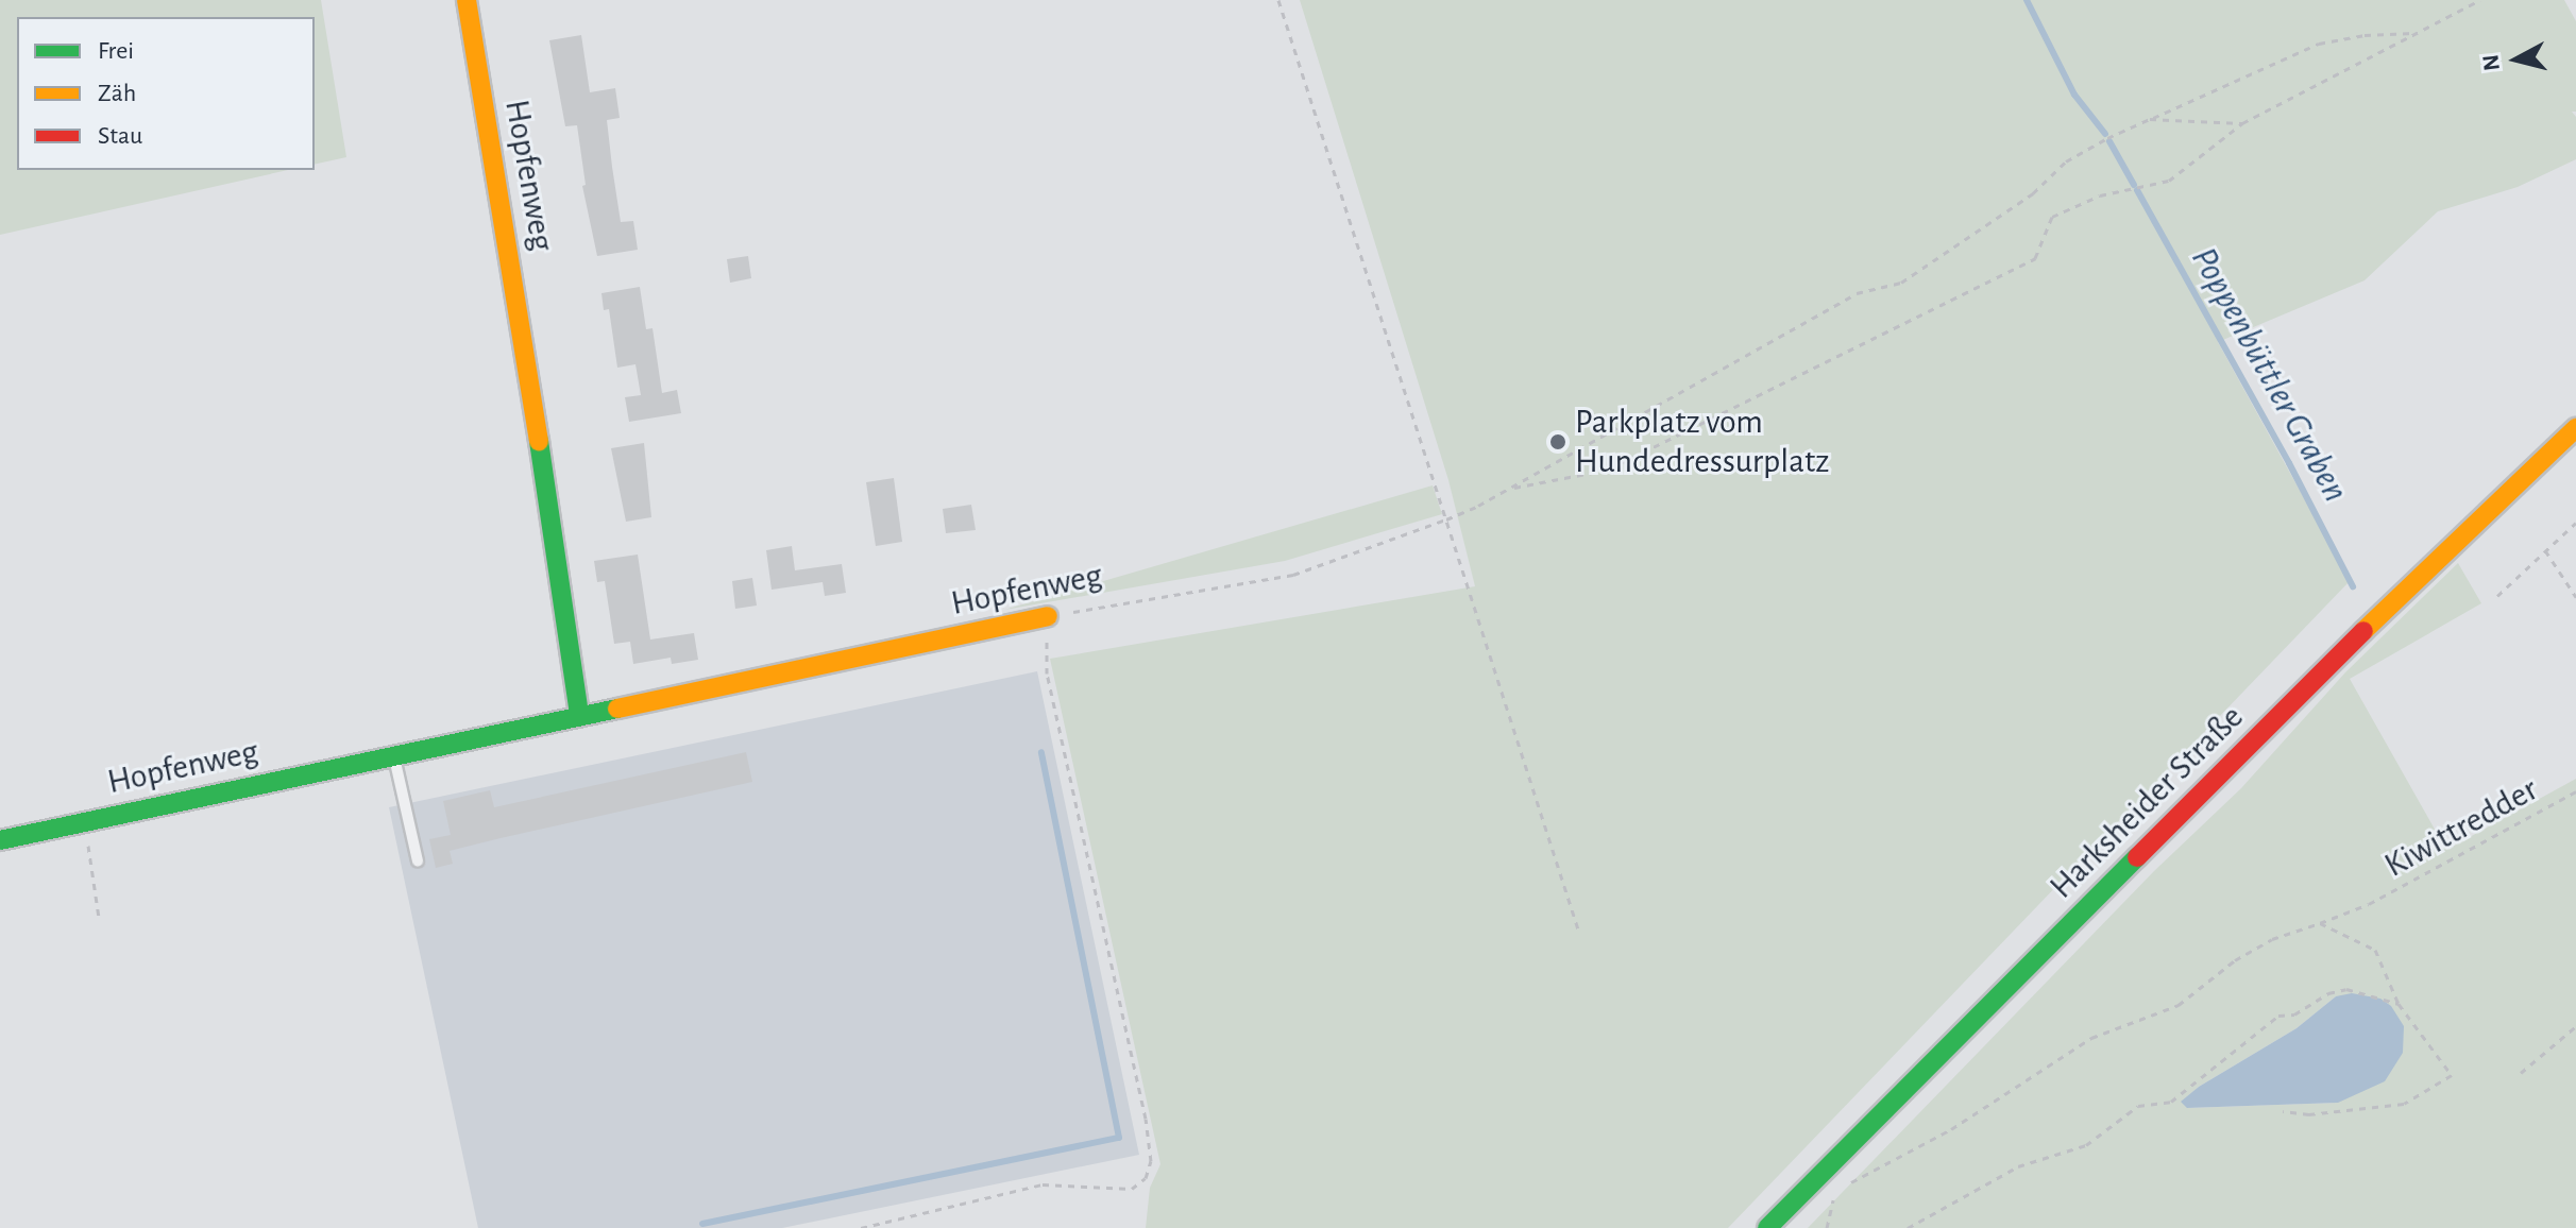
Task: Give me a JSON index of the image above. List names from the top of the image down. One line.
{"streets":{"street":["Hopfenweg","Harksheider Straße"],"path":["Kiwittredder"]},"crossings":[["Harksheider Straße","Kiwittredder"]],"water":["Poppenbüttler Graben"],"places":["Parkplatz vom Hundedressurplatz"],"legend":["Frei","Zäh","Stau"],"north":"left"}
